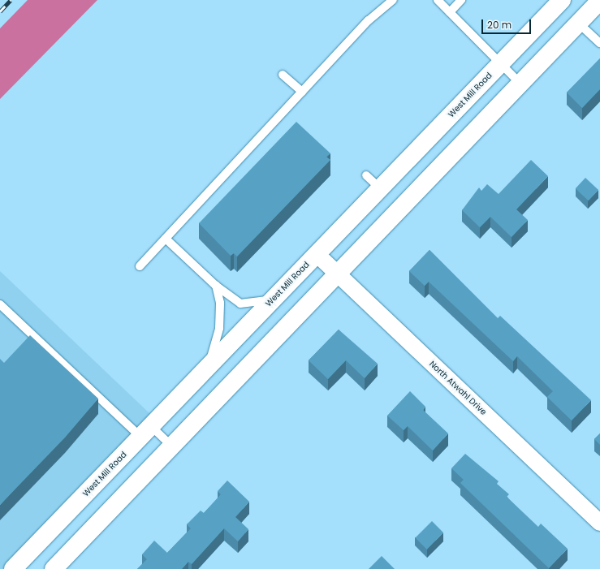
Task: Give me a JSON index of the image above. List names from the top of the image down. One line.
{"streets":{"main road":["West Mill Road"],"street":["North Atwahl Drive"]},"crossings":[["West Mill Road","North Atwahl Drive"]],"scale_bar":"20 m"}
